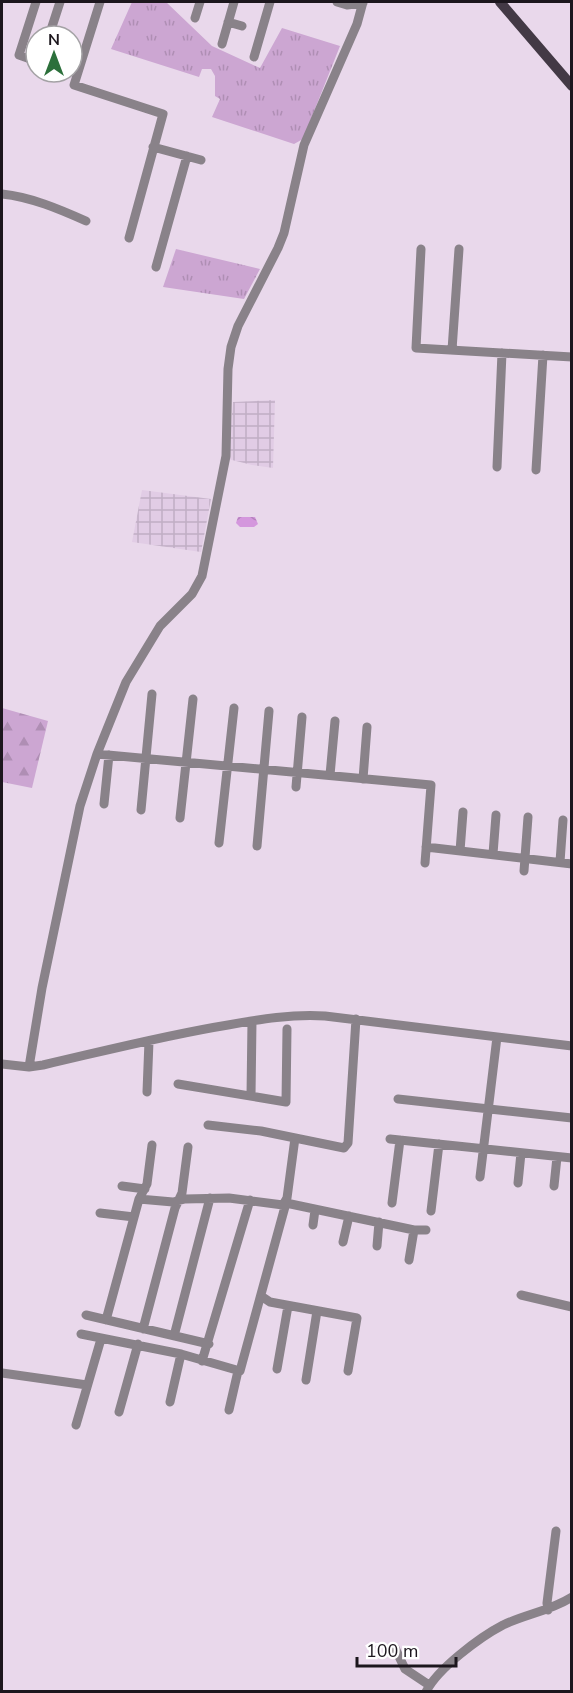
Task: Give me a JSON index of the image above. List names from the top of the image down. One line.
{"scale_bar":"100 m","north":"top"}
